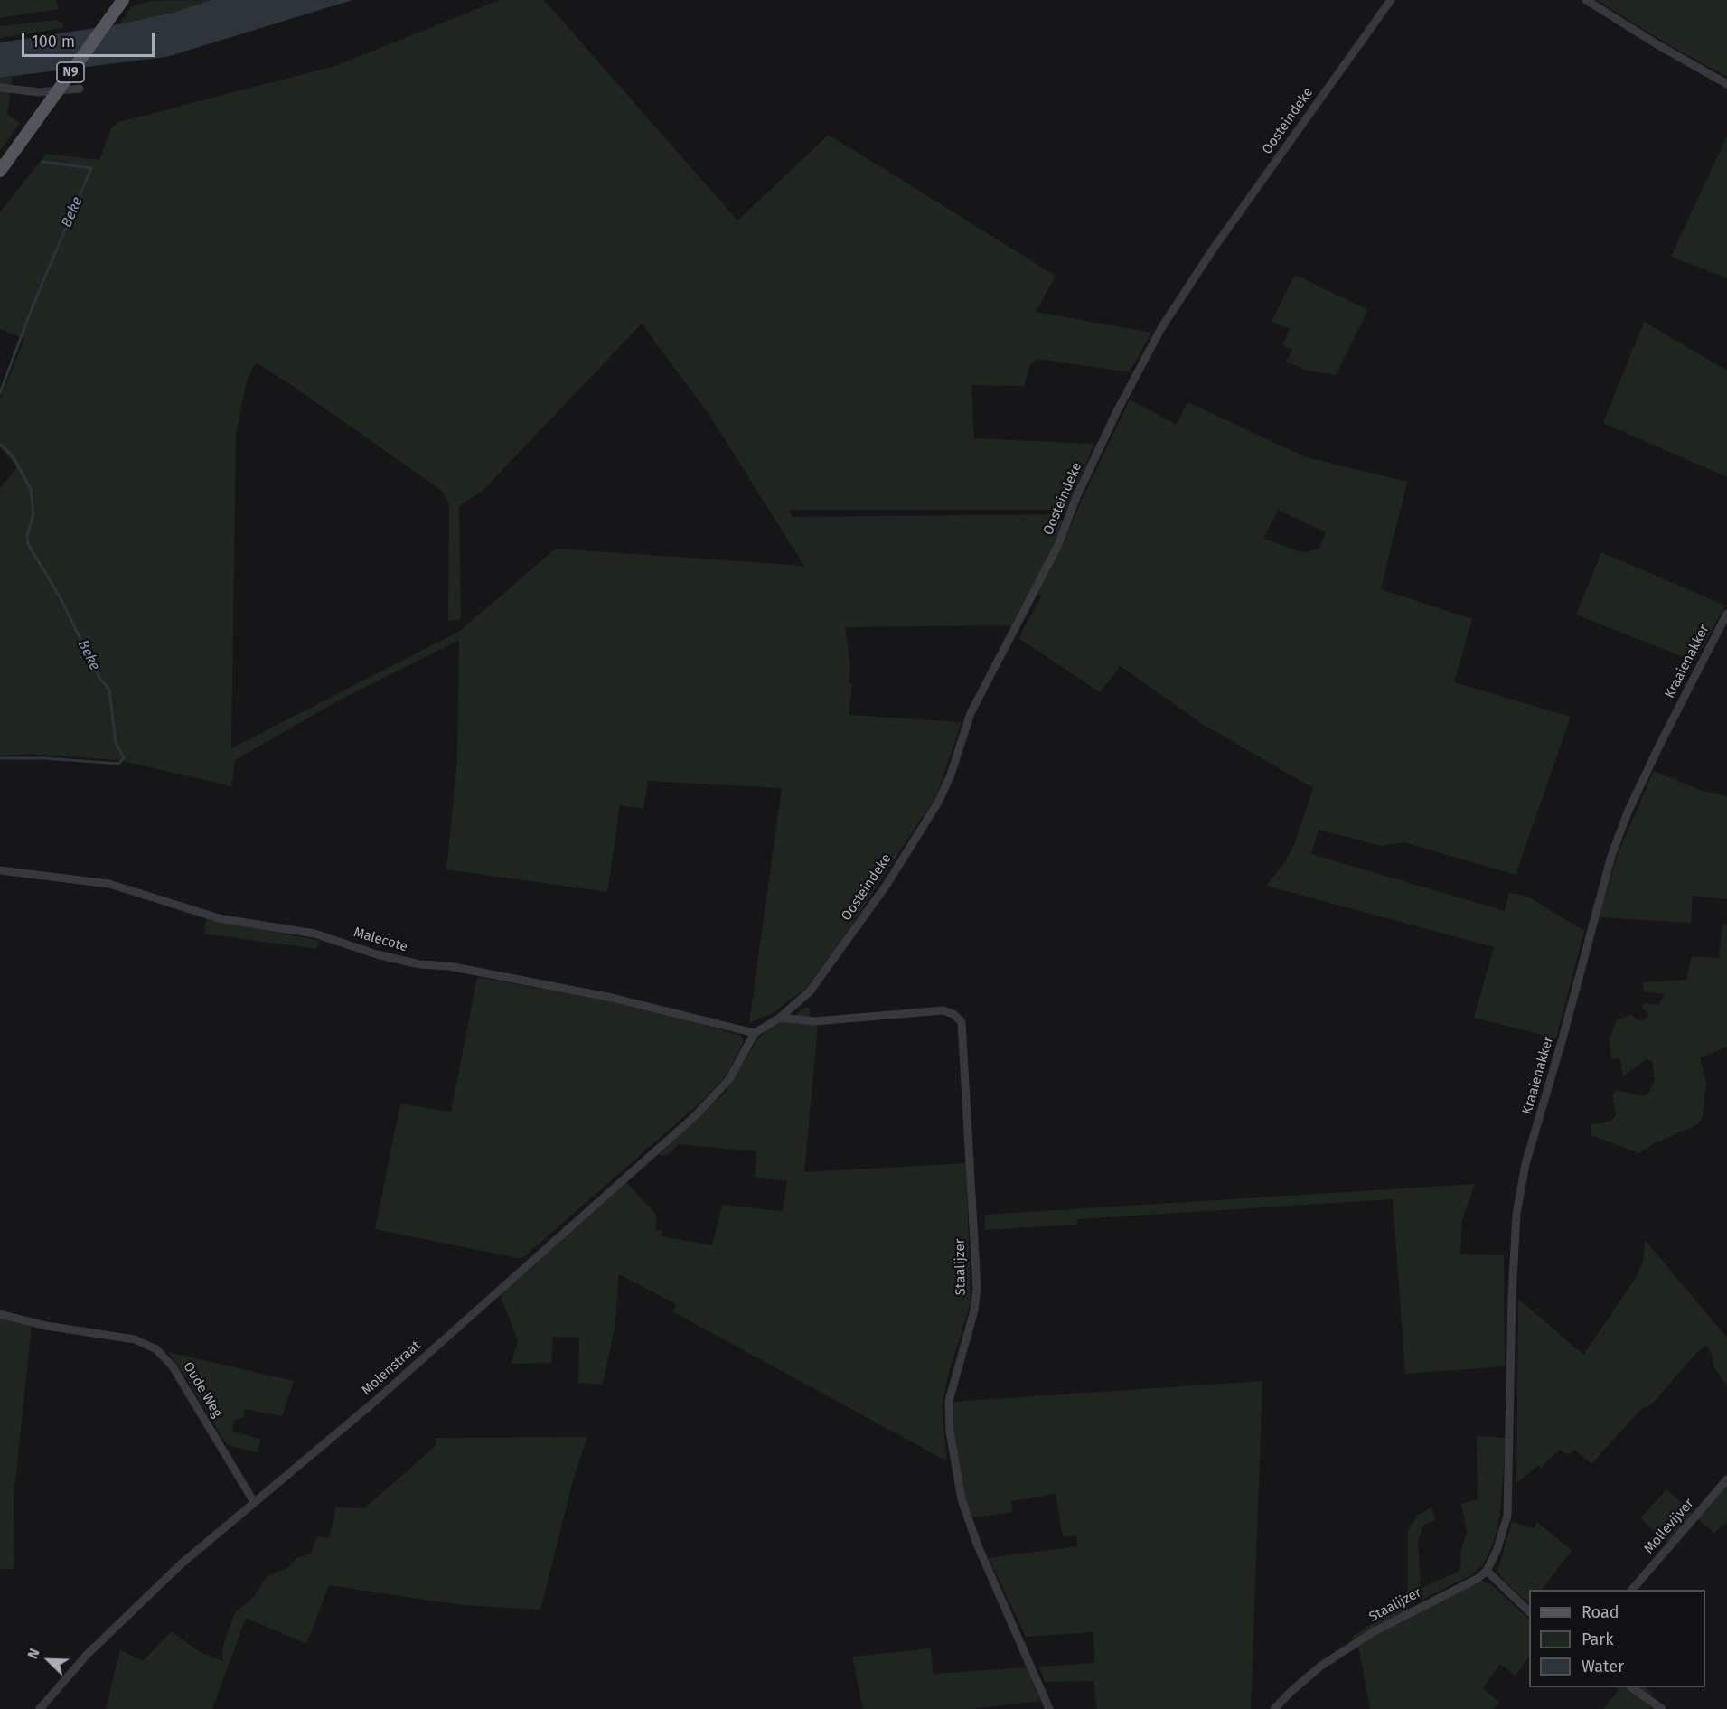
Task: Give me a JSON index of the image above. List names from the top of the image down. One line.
{"streets":{"main road":["N9"],"street":["Oosteindeke","Kraaienakker","Malecote","Staalijzer","Molenstraat","Oude Weg","Mollevijver"]},"crossings":[["Oosteindeke","Malecote"],["Oosteindeke","Staalijzer"],["Oosteindeke","Molenstraat"],["Kraaienakker","Staalijzer"],["Malecote","Molenstraat"],["Molenstraat","Oude Weg"]],"water":["Beke"],"legend":["Road","Park","Water"],"scale_bar":"100 m","north":"top left"}
